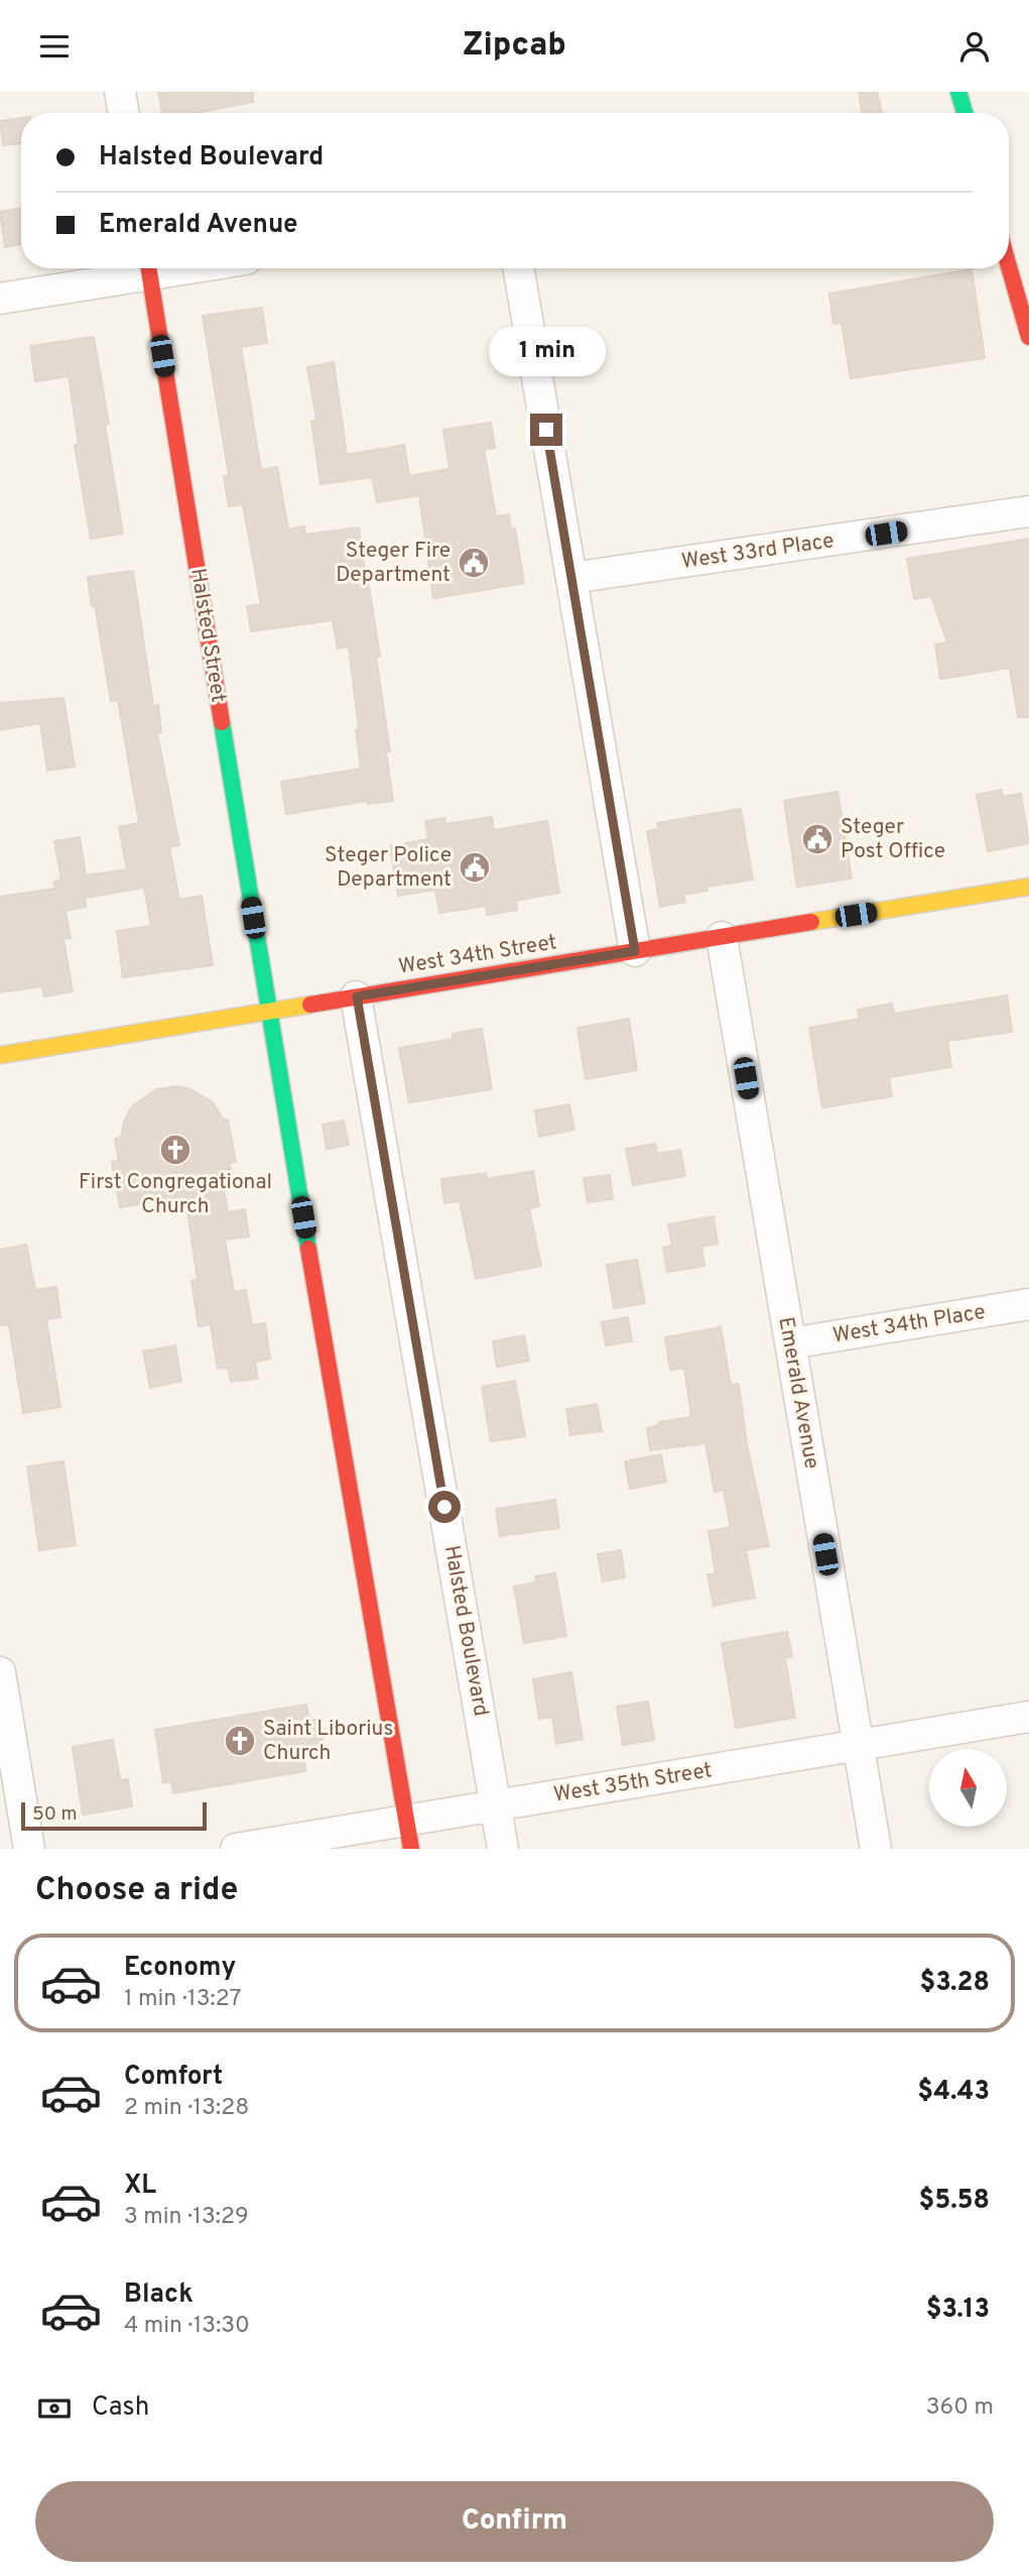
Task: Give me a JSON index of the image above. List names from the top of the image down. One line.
{"streets":{"street":["West 33rd Place","Halsted Street","West 34th Street","West 34th Place","Emerald Avenue","Halsted Boulevard","West 35th Street"]},"crossings":[["Halsted Street","West 34th Street"],["West 34th Street","Emerald Avenue"],["West 34th Street","Halsted Boulevard"],["West 34th Place","Emerald Avenue"],["Emerald Avenue","West 35th Street"],["Halsted Boulevard","West 35th Street"]],"places":{"public building":["Steger Fire Department","Steger Post Office","Steger Police Department"],"church":["First Congregational Church","Saint Liborius Church"]},"scale_bar":"50 m","north":"top","page":{"header":"Zipcab","banner":["Halsted Boulevard","Emerald Avenue"],"bubble":"1 min","scale":"50 m","heading":"Choose a ride","list":[{"name":"Economy","note":"1 min · 13:27","value":"$3.28"},{"name":"Comfort","note":"2 min · 13:28","value":"$4.43"},{"name":"XL","note":"3 min · 13:29","value":"$5.58"},{"name":"Black","note":"4 min · 13:30","value":"$3.13"}],"pay":["Cash","360 m"],"buttons":"Confirm"}}
